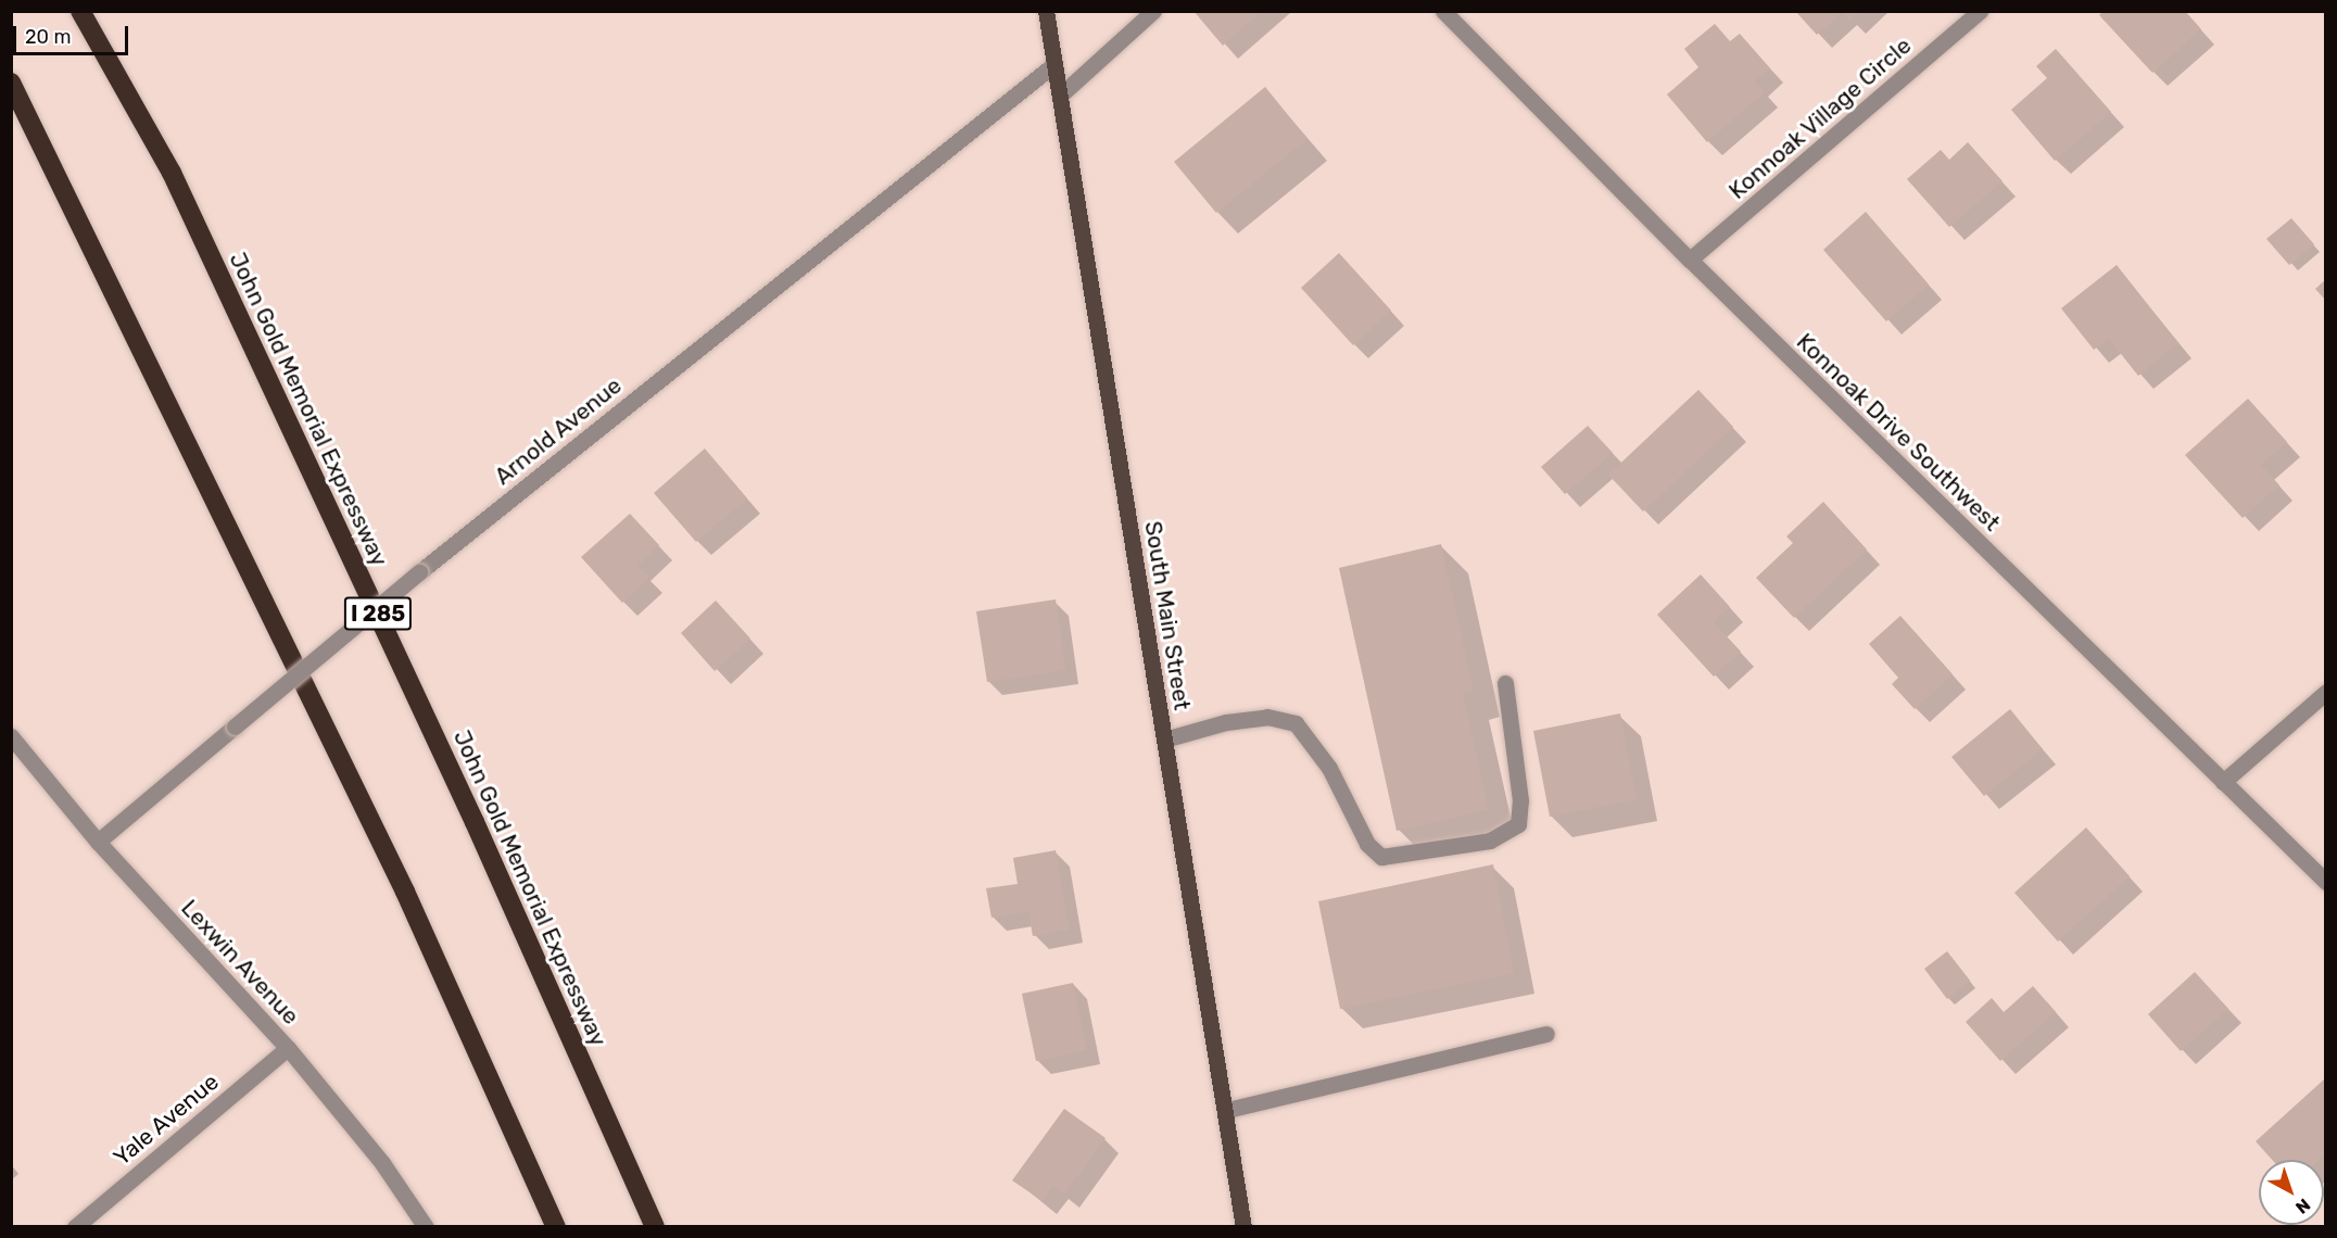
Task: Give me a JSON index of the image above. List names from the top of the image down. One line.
{"streets":{"highway":["John Gold Memorial Expressway","I 285"],"main road":["South Main Street"],"street":["Konnoak Village Circle","Arnold Avenue","Konnoak Drive Southwest","Lexwin Avenue","Yale Avenue"]},"crossings":[["Konnoak Village Circle","Konnoak Drive Southwest"],["Arnold Avenue","South Main Street"],["Arnold Avenue","Lexwin Avenue"],["Lexwin Avenue","Yale Avenue"]],"scale_bar":"20 m","north":"bottom right"}
